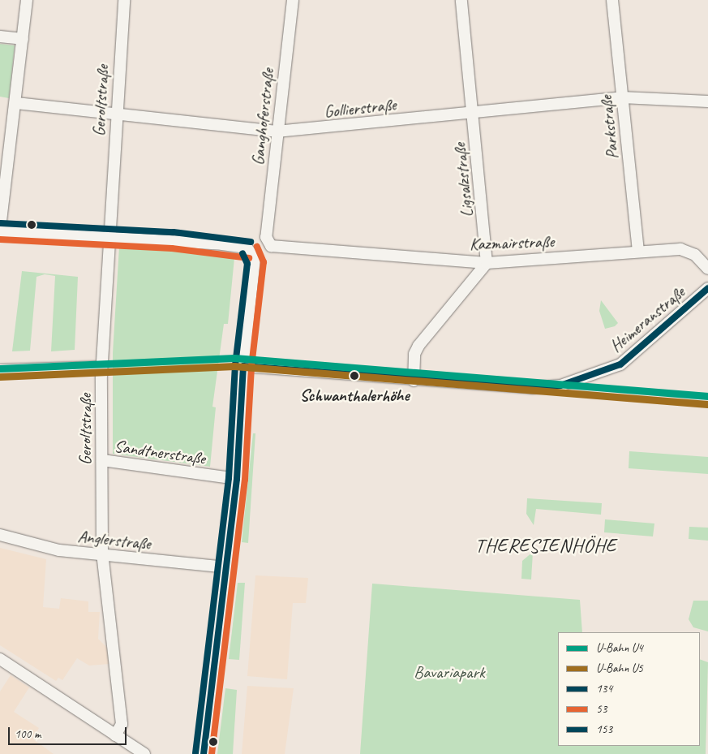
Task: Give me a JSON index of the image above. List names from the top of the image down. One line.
{"streets":{"street":["Geroltstraße","Gollierstraße","Ganghoferstraße","Parkstraße","Ligsalzstraße","Kazmairstraße","Heimeranstraße","Sandtnerstraße","Anglerstraße"]},"crossings":[["Geroltstraße","Gollierstraße"],["Geroltstraße","Sandtnerstraße"],["Geroltstraße","Anglerstraße"],["Gollierstraße","Ganghoferstraße"],["Gollierstraße","Parkstraße"],["Gollierstraße","Ligsalzstraße"],["Ganghoferstraße","Kazmairstraße"],["Parkstraße","Kazmairstraße"],["Ligsalzstraße","Kazmairstraße"]],"districts":["THERESIENHÖHE"],"parks":["Bavariapark"],"places":["Schwanthalerhöhe"],"lines":["transit line 153","transit line 53","transit line 134","metro line U4","metro line U5"],"legend":["U-Bahn U4","U-Bahn U5","134","53","153"],"scale_bar":"100 m"}
